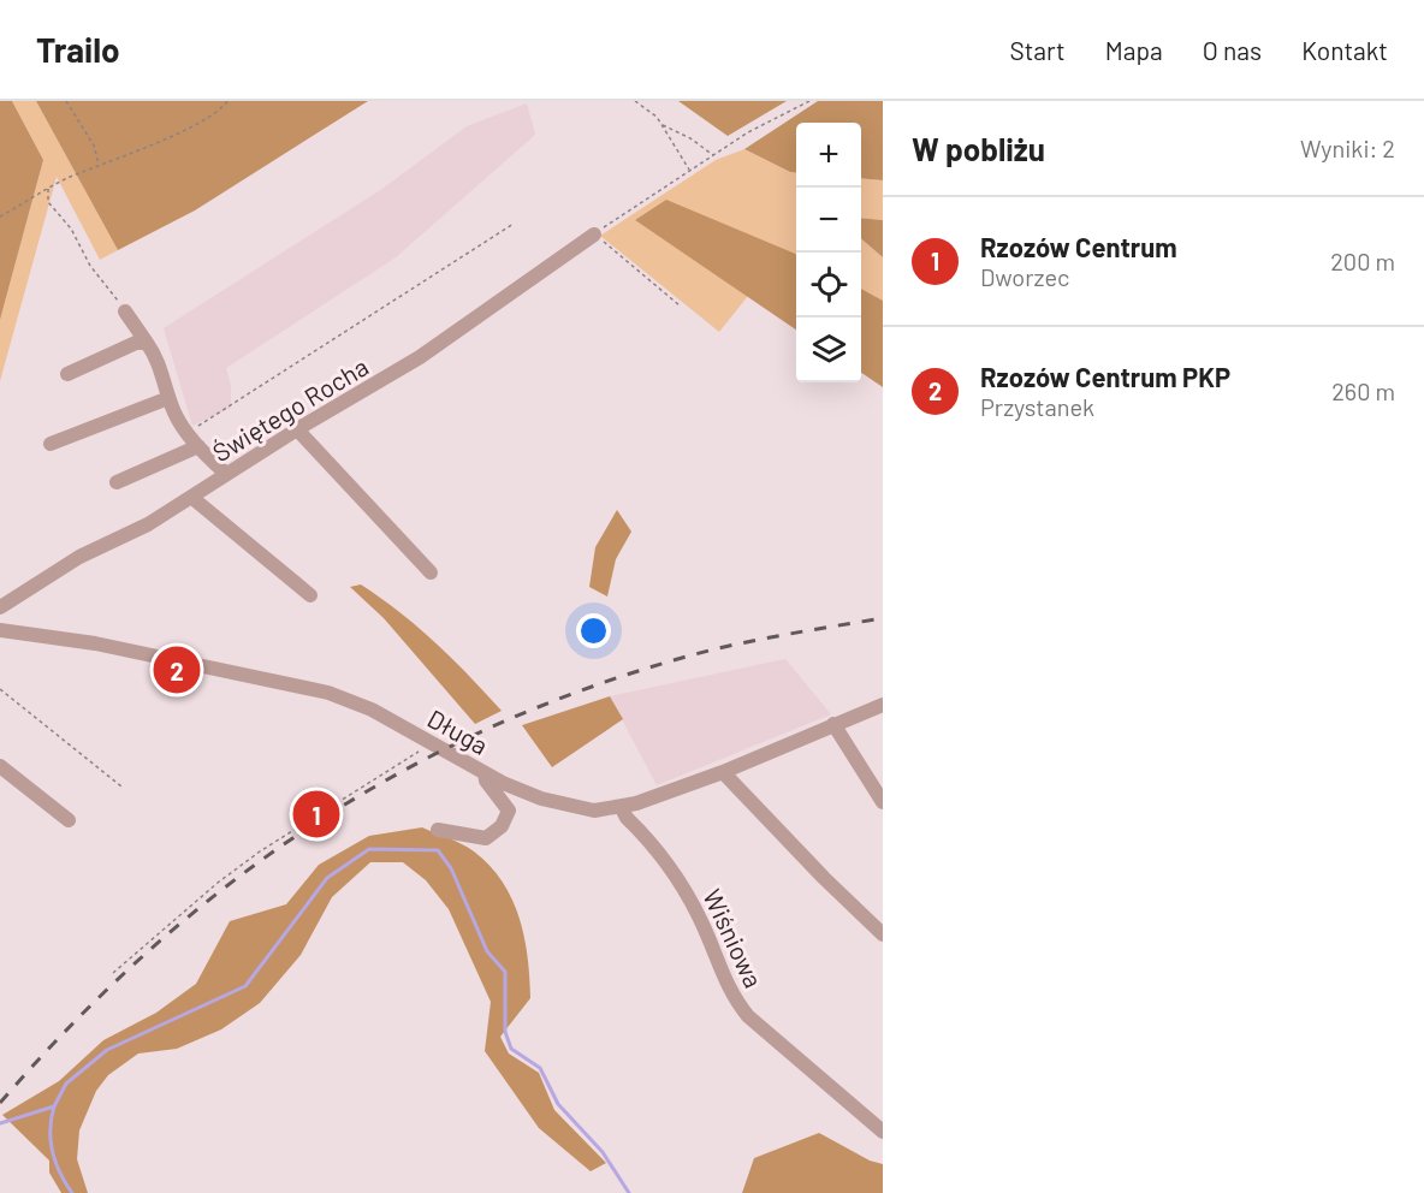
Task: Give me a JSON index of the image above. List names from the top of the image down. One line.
{"streets":{"street":["Świętego Rocha","Długa","Wiśniowa"]},"crossings":[["Długa","Wiśniowa"]],"page":{"header":"Trailo","nav":["Start","Mapa","O nas","Kontakt"],"heading":["W pobliżu","Wyniki: 2"],"map_buttons":["+","−"],"list":[{"mark":"1","name":"Rzozów Centrum","note":"Dworzec","value":"200 m"},{"mark":"2","name":"Rzozów Centrum PKP","note":"Przystanek","value":"260 m"}],"pins":["2","1"]}}
